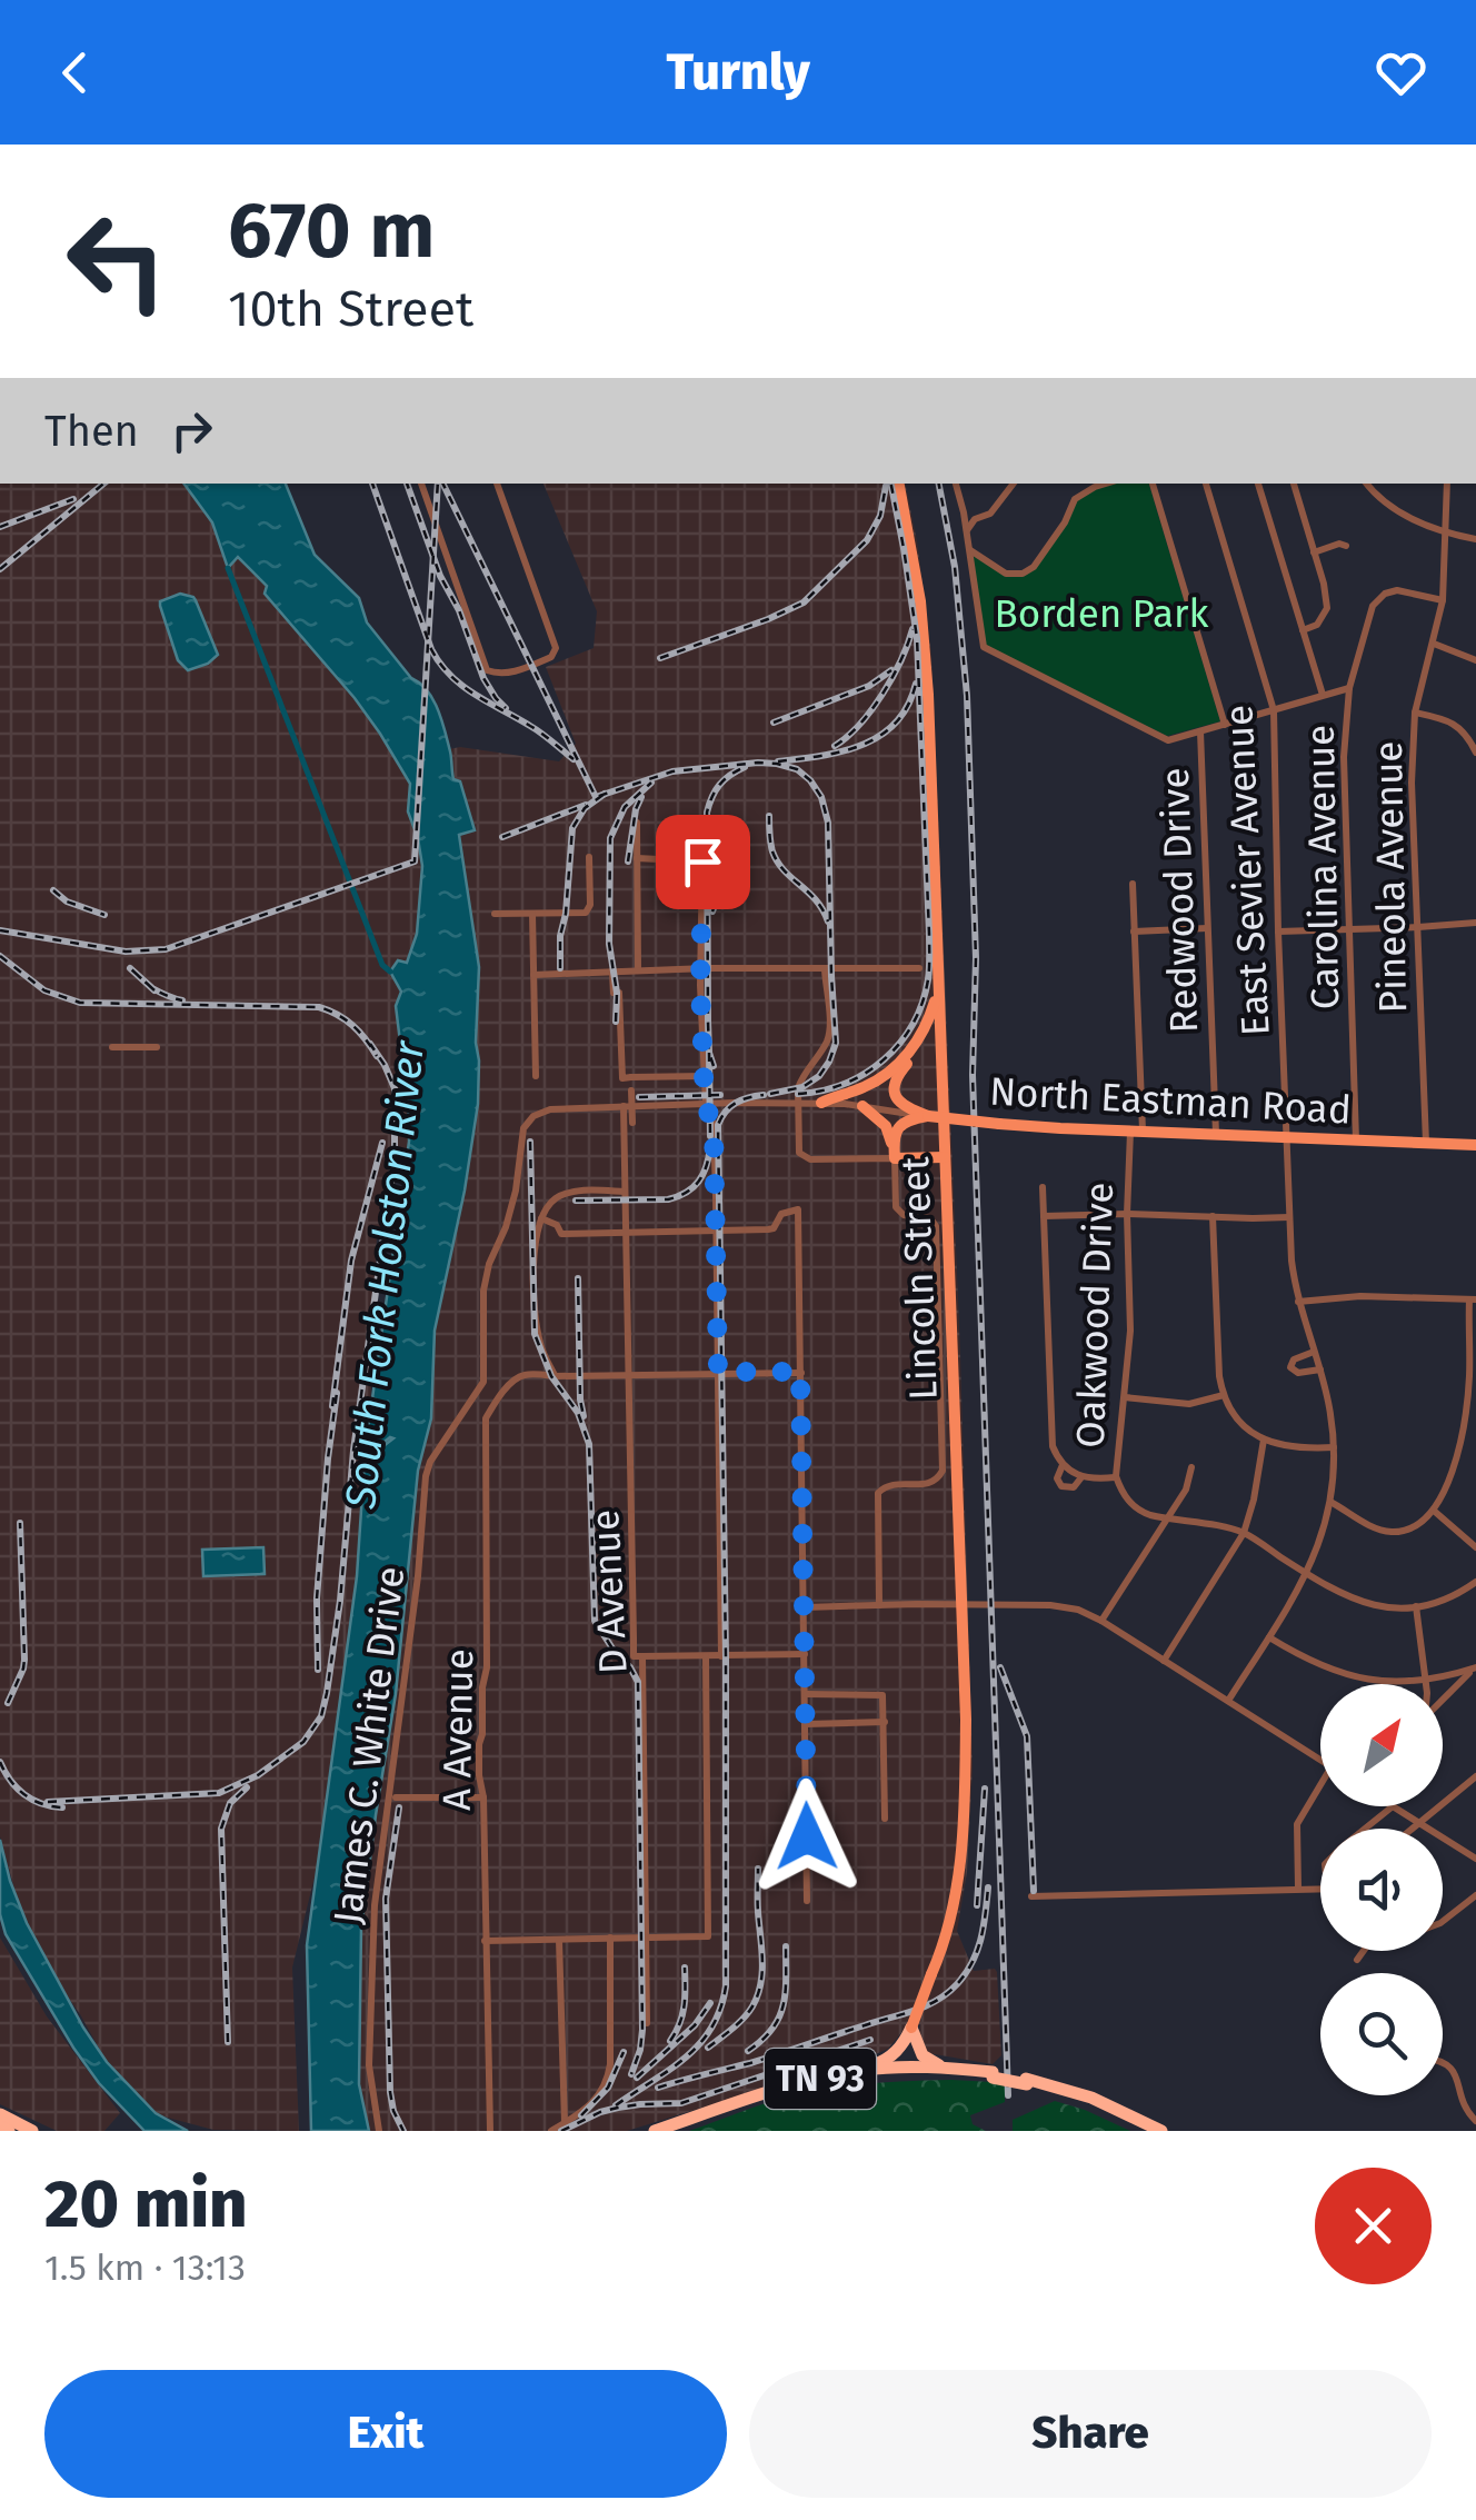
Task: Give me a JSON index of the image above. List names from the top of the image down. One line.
{"streets":{"highway":["TN 93"],"main road":["North Eastman Road","Lincoln Street"],"street":["Carolina Avenue","East Sevier Avenue","Pineola Avenue","Redwood Drive","Oakwood Drive","D Avenue","A Avenue","James C. White Drive"]},"crossings":[["Carolina Avenue","Pineola Avenue"],["Carolina Avenue","North Eastman Road"],["East Sevier Avenue","North Eastman Road"],["East Sevier Avenue","Oakwood Drive"],["Pineola Avenue","North Eastman Road"],["Redwood Drive","North Eastman Road"],["North Eastman Road","Oakwood Drive"],["North Eastman Road","D Avenue"],["North Eastman Road","James C. White Drive"],["Lincoln Street","TN 93"],["D Avenue","A Avenue"]],"water":["South Fork Holston River"],"parks":["Borden Park"],"north":"top right","page":{"header":"Turnly","turn":["670 m","10th Street"],"then":"Then","heading":["20 min","1.5 km · 13:13"],"buttons":["Exit","Share"]}}
